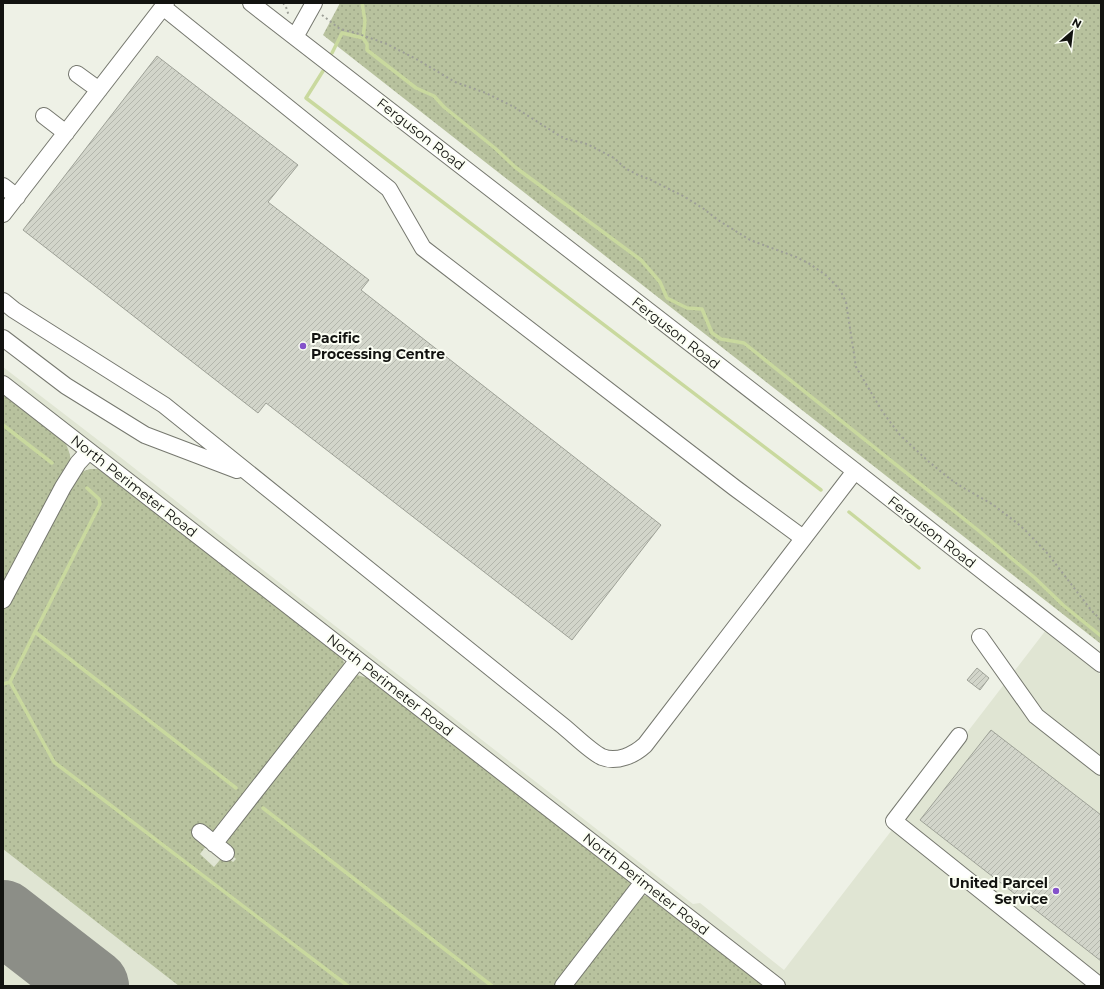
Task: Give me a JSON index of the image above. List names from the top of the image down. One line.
{"streets":{"street":["Ferguson Road","North Perimeter Road"]},"places":["Pacific Processing Centre","United Parcel Service"],"north":"top right"}
